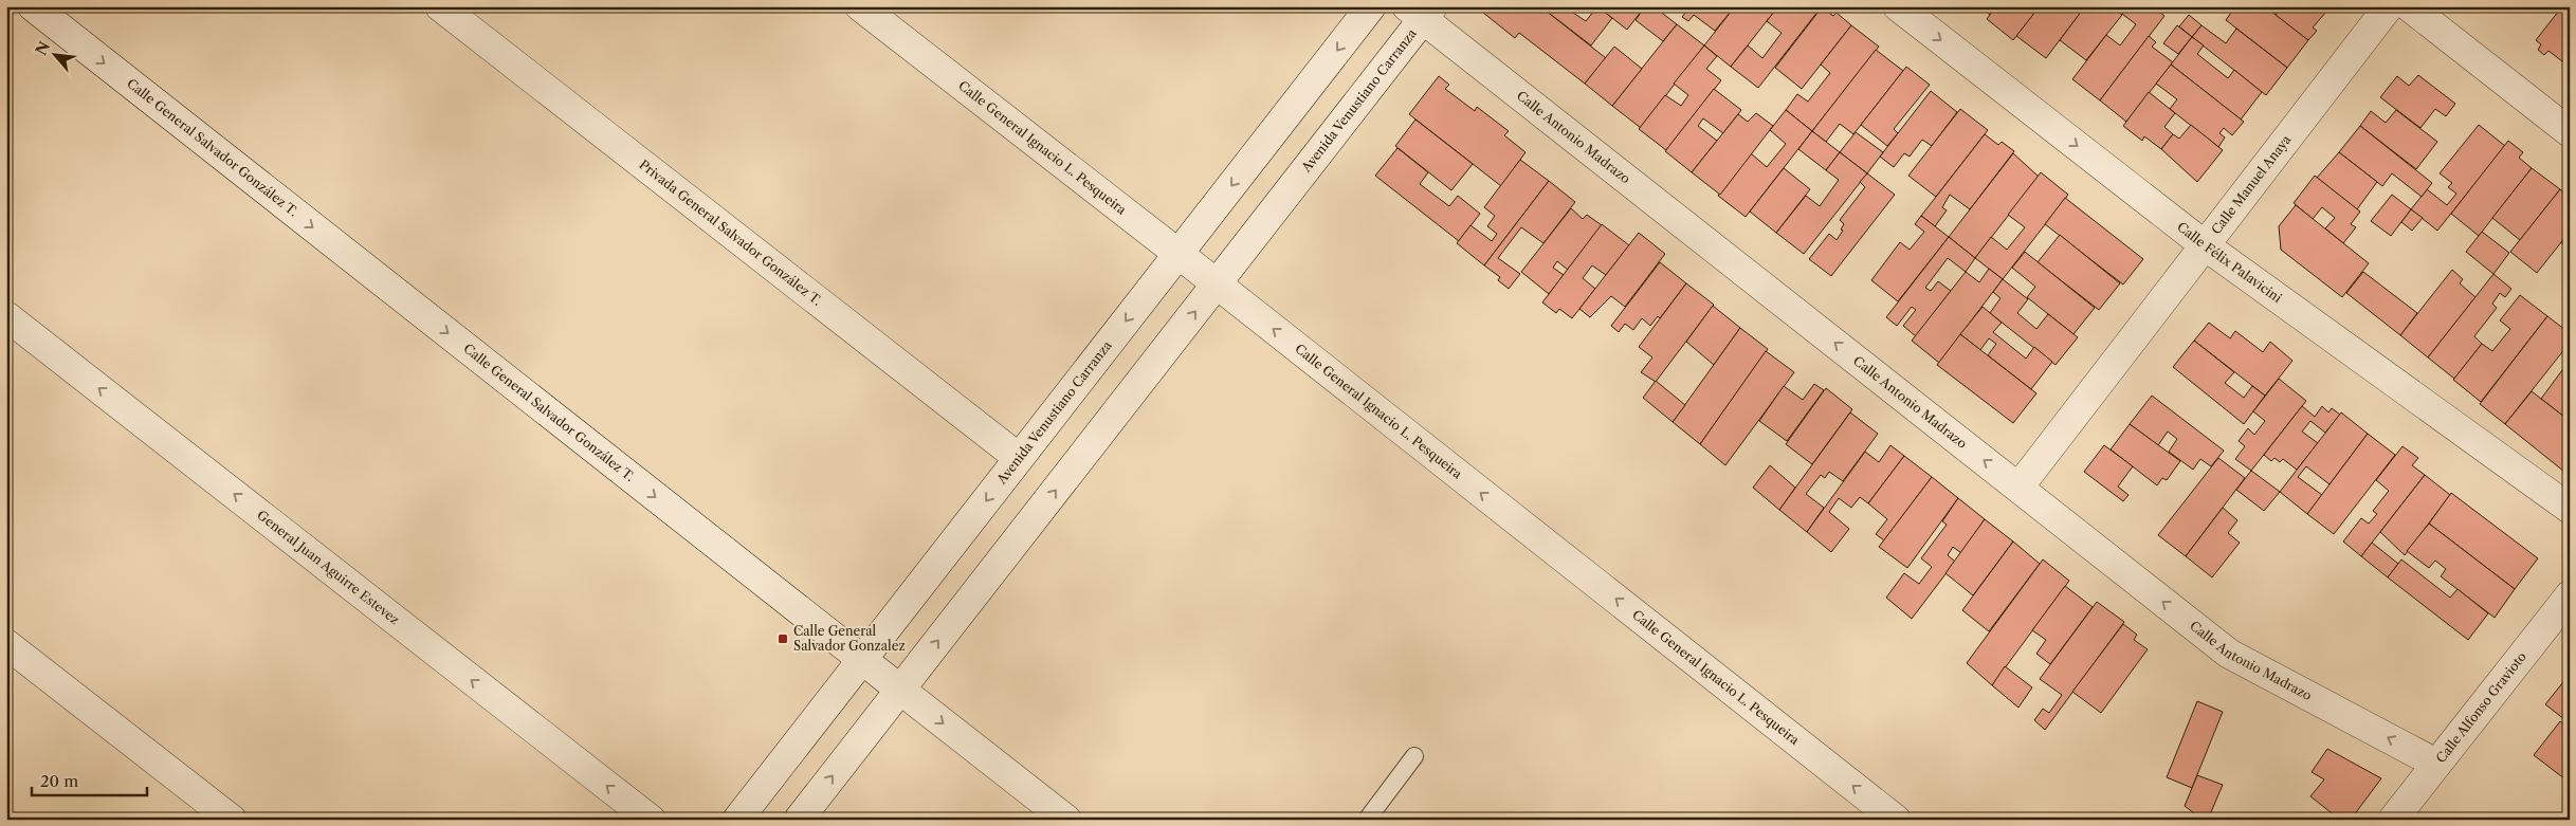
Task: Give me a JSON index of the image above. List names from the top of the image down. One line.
{"streets":{"street":["Avenida Venustiano Carranza","Calle Antonio Madrazo","Calle General Salvador González T.","Calle General Ignacio L. Pesqueira","Calle Manuel Anaya","Privada General Salvador González T.","Calle Félix Palavicini","General Juan Aguirre Estevez","Calle Alfonso Gravioto"]},"crossings":[["Avenida Venustiano Carranza","Calle Antonio Madrazo"],["Avenida Venustiano Carranza","Calle General Salvador González T."],["Avenida Venustiano Carranza","Calle General Ignacio L. Pesqueira"],["Avenida Venustiano Carranza","Privada General Salvador González T."],["Calle Antonio Madrazo","Calle Manuel Anaya"],["Calle Antonio Madrazo","Calle Alfonso Gravioto"],["Calle Manuel Anaya","Calle Félix Palavicini"]],"one_way":["Calle Antonio Madrazo","Calle General Salvador González T.","Calle General Ignacio L. Pesqueira","Calle Félix Palavicini"],"places":{"transit":["Calle General Salvador Gonzalez"]},"scale_bar":"20 m","north":"top left"}
